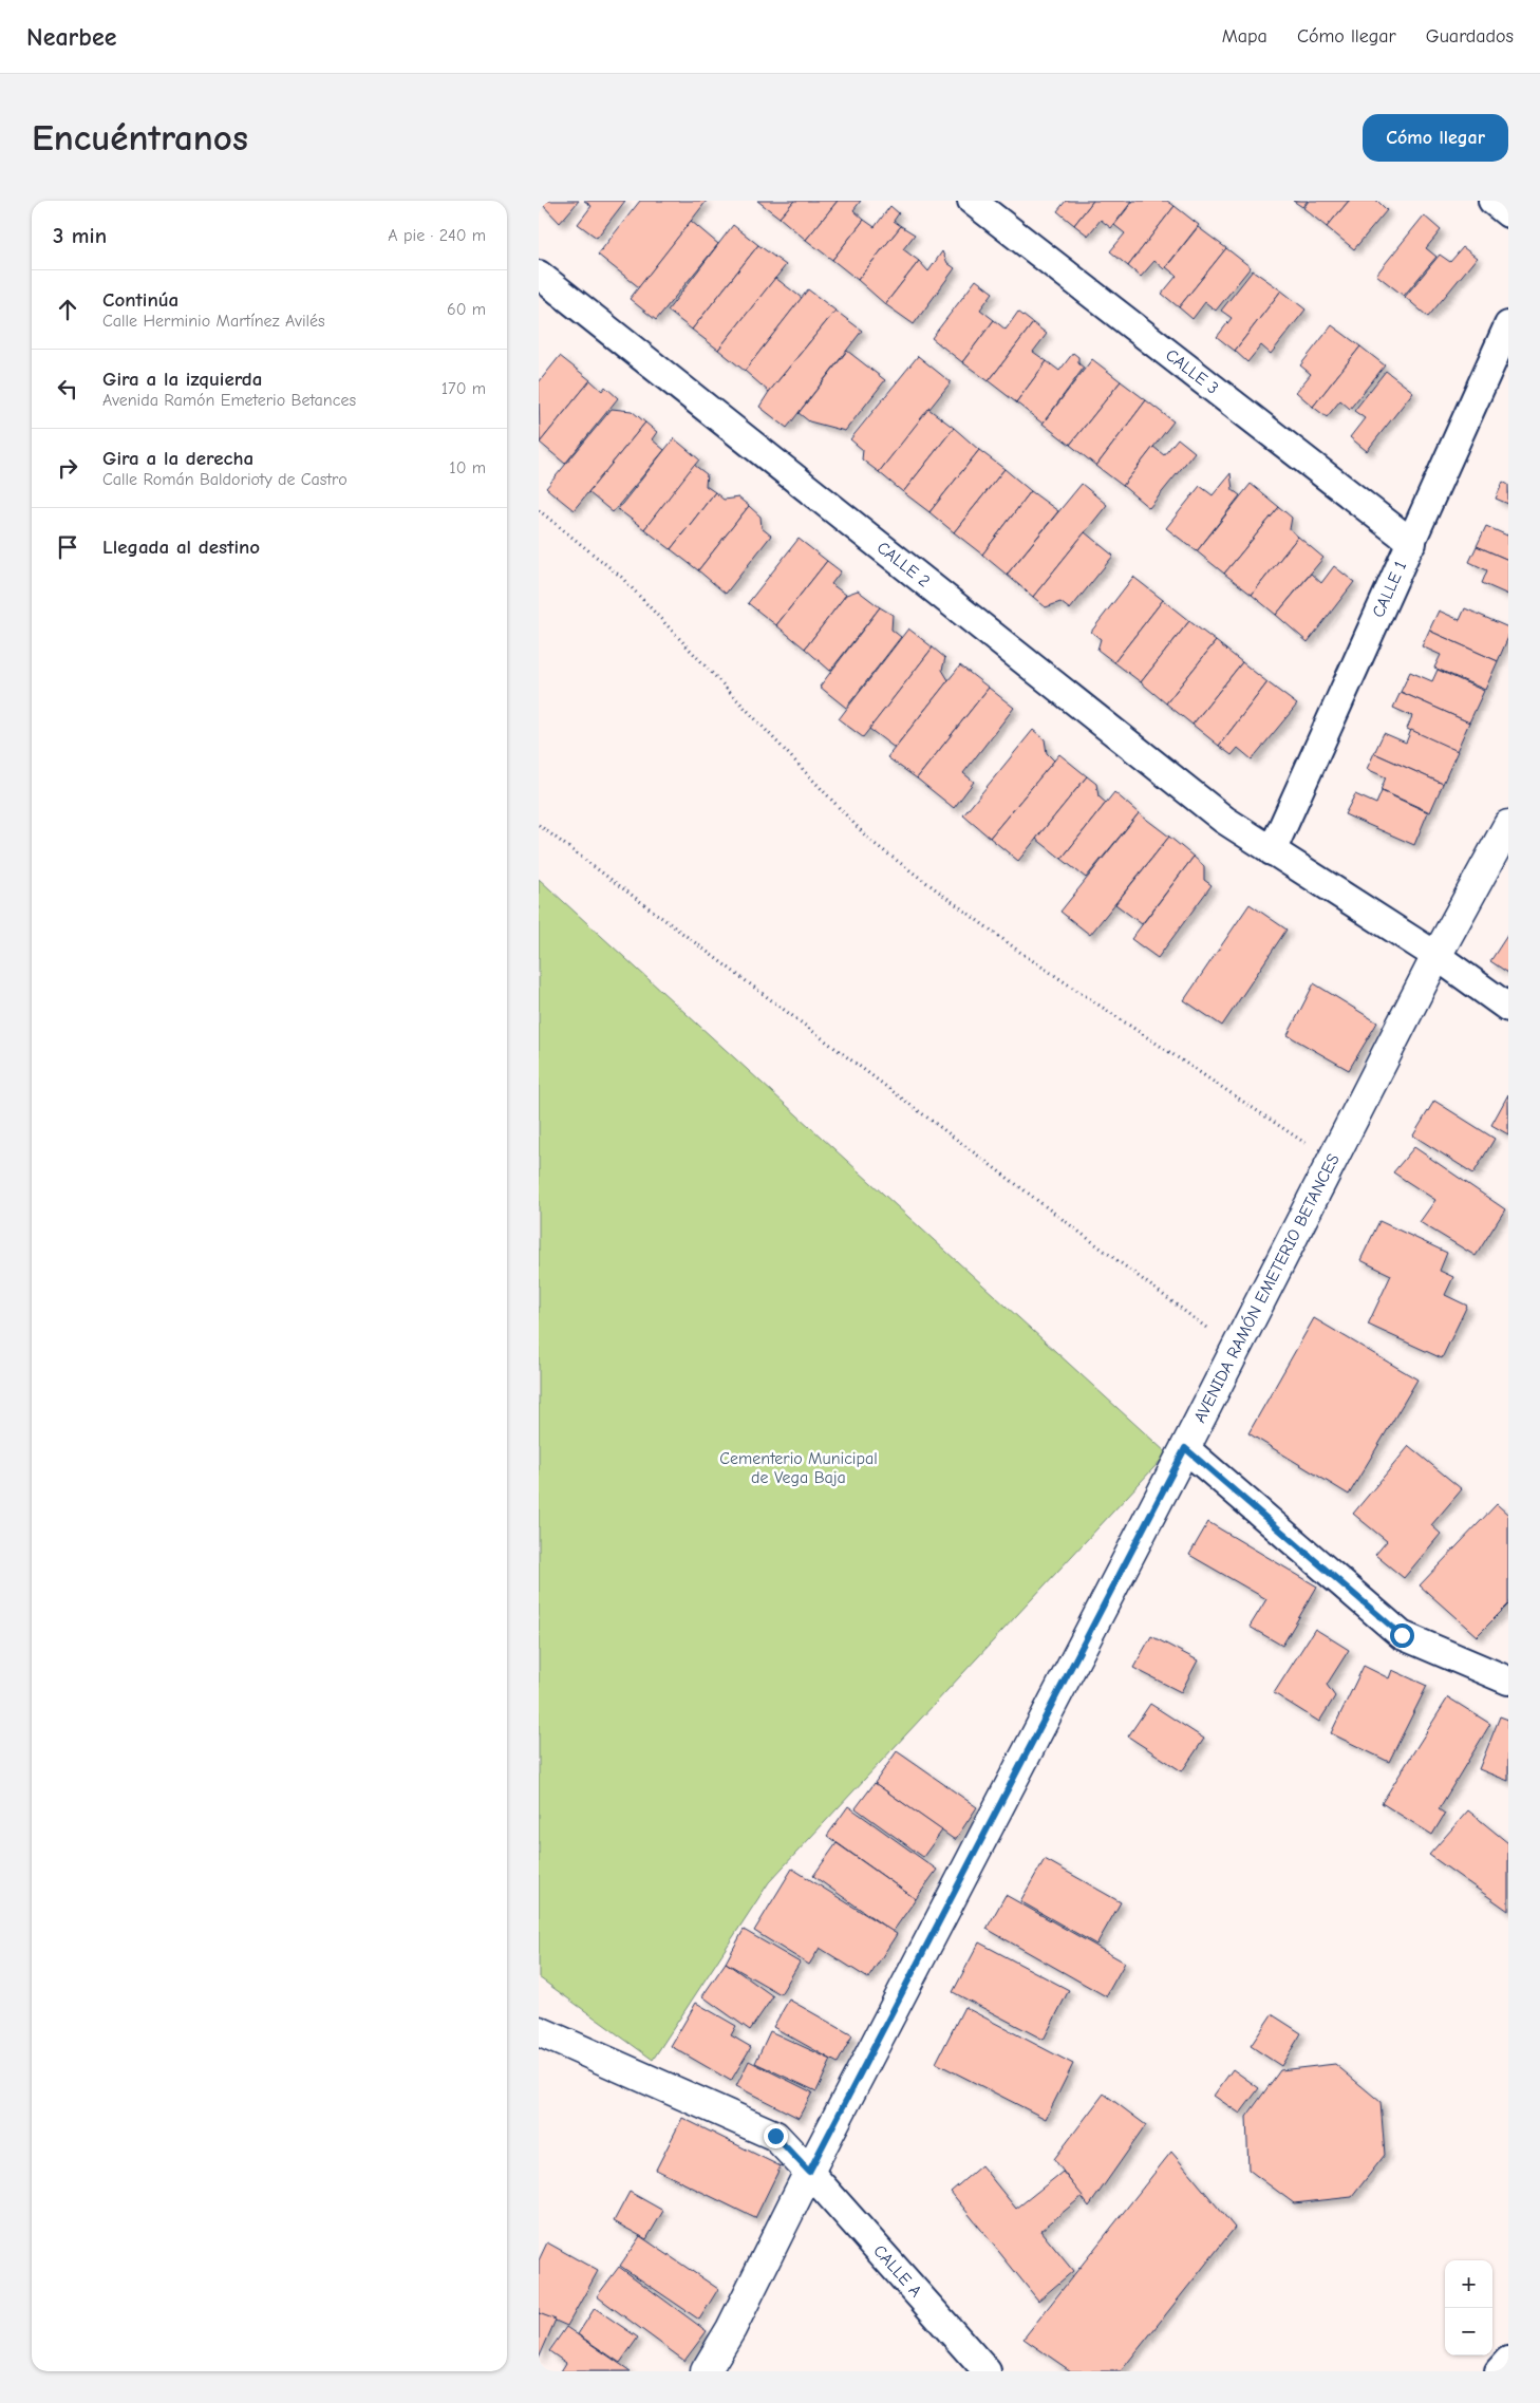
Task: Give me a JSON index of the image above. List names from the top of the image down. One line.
{"streets":{"street":["CALLE 3","CALLE 2","CALLE 1","AVENIDA RAMÓN EMETERIO BETANCES","CALLE A"]},"crossings":[["CALLE 3","CALLE 1"],["CALLE 2","CALLE 1"],["CALLE 2","AVENIDA RAMÓN EMETERIO BETANCES"],["AVENIDA RAMÓN EMETERIO BETANCES","CALLE A"]],"parks":["Cementerio Municipal de Vega Baja"],"page":{"header":"Nearbee","nav":["Mapa","Cómo llegar","Guardados"],"buttons":"Cómo llegar","title":"Encuéntranos","heading":["3 min","A pie · 240 m"],"list":[["Continúa","Calle Herminio Martínez Avilés","60 m"],["Gira a la izquierda","Avenida Ramón Emeterio Betances","170 m"],["Gira a la derecha","Calle Román Baldorioty de Castro","10 m"],"Llegada al destino"],"map_buttons":["+","−"]}}
